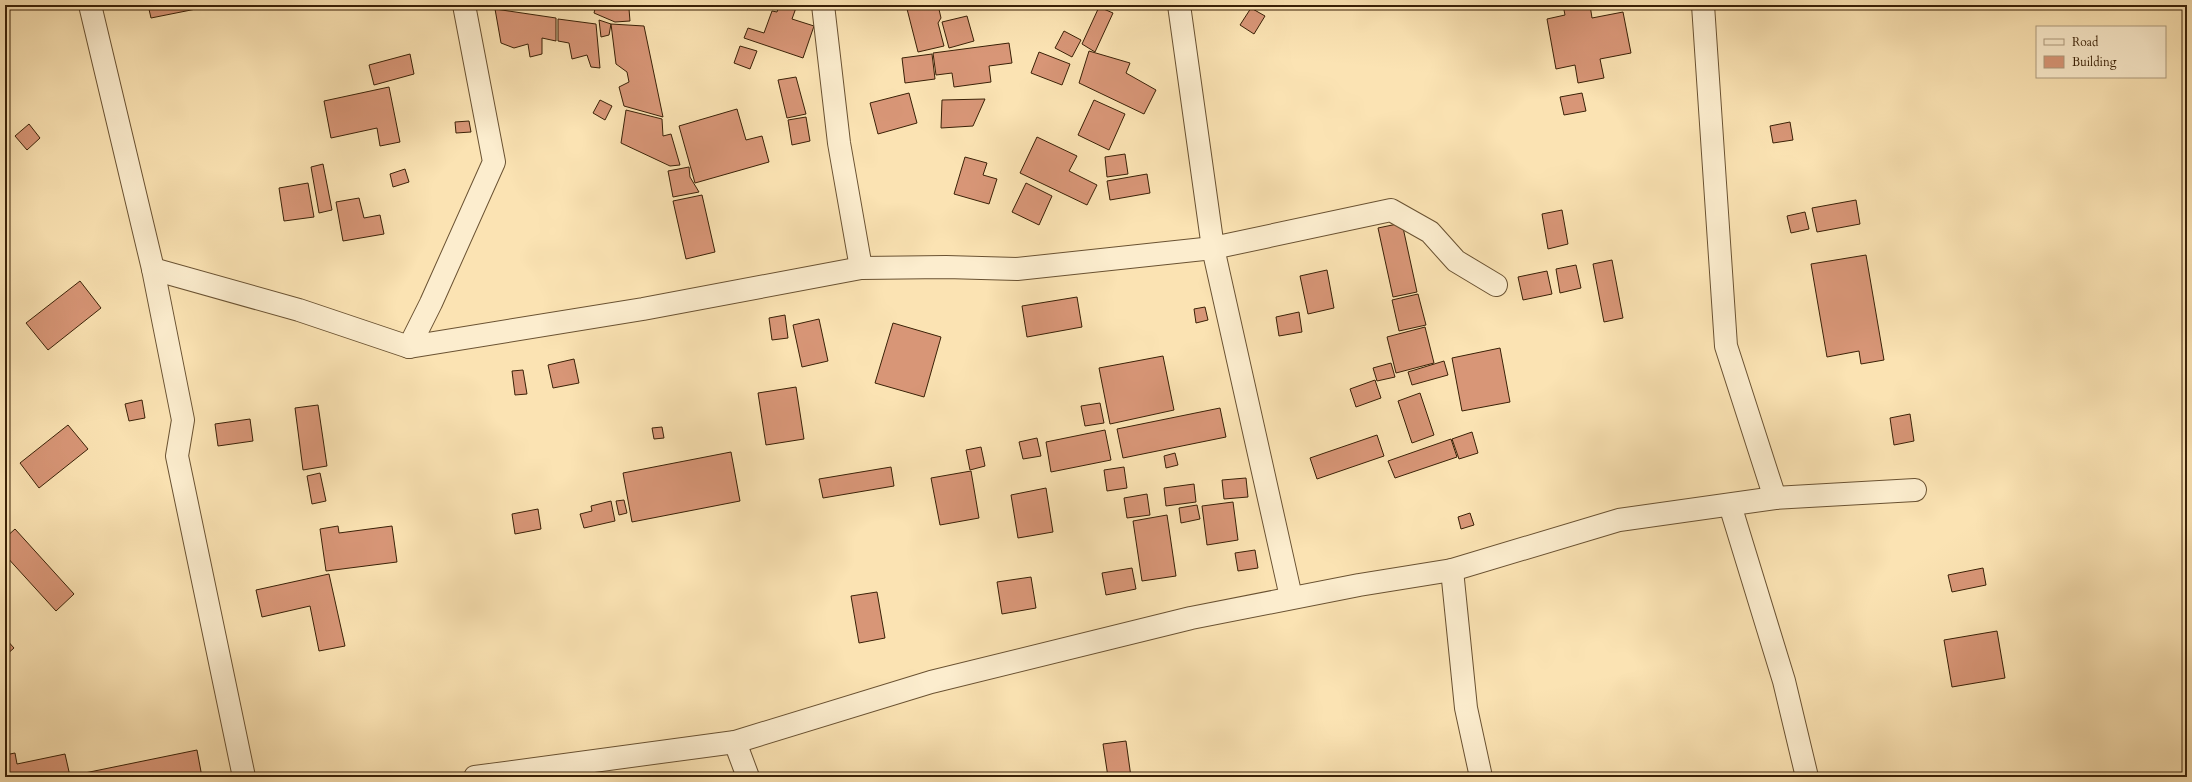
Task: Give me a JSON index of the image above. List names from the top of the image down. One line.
{"legend":["Road","Building"]}
